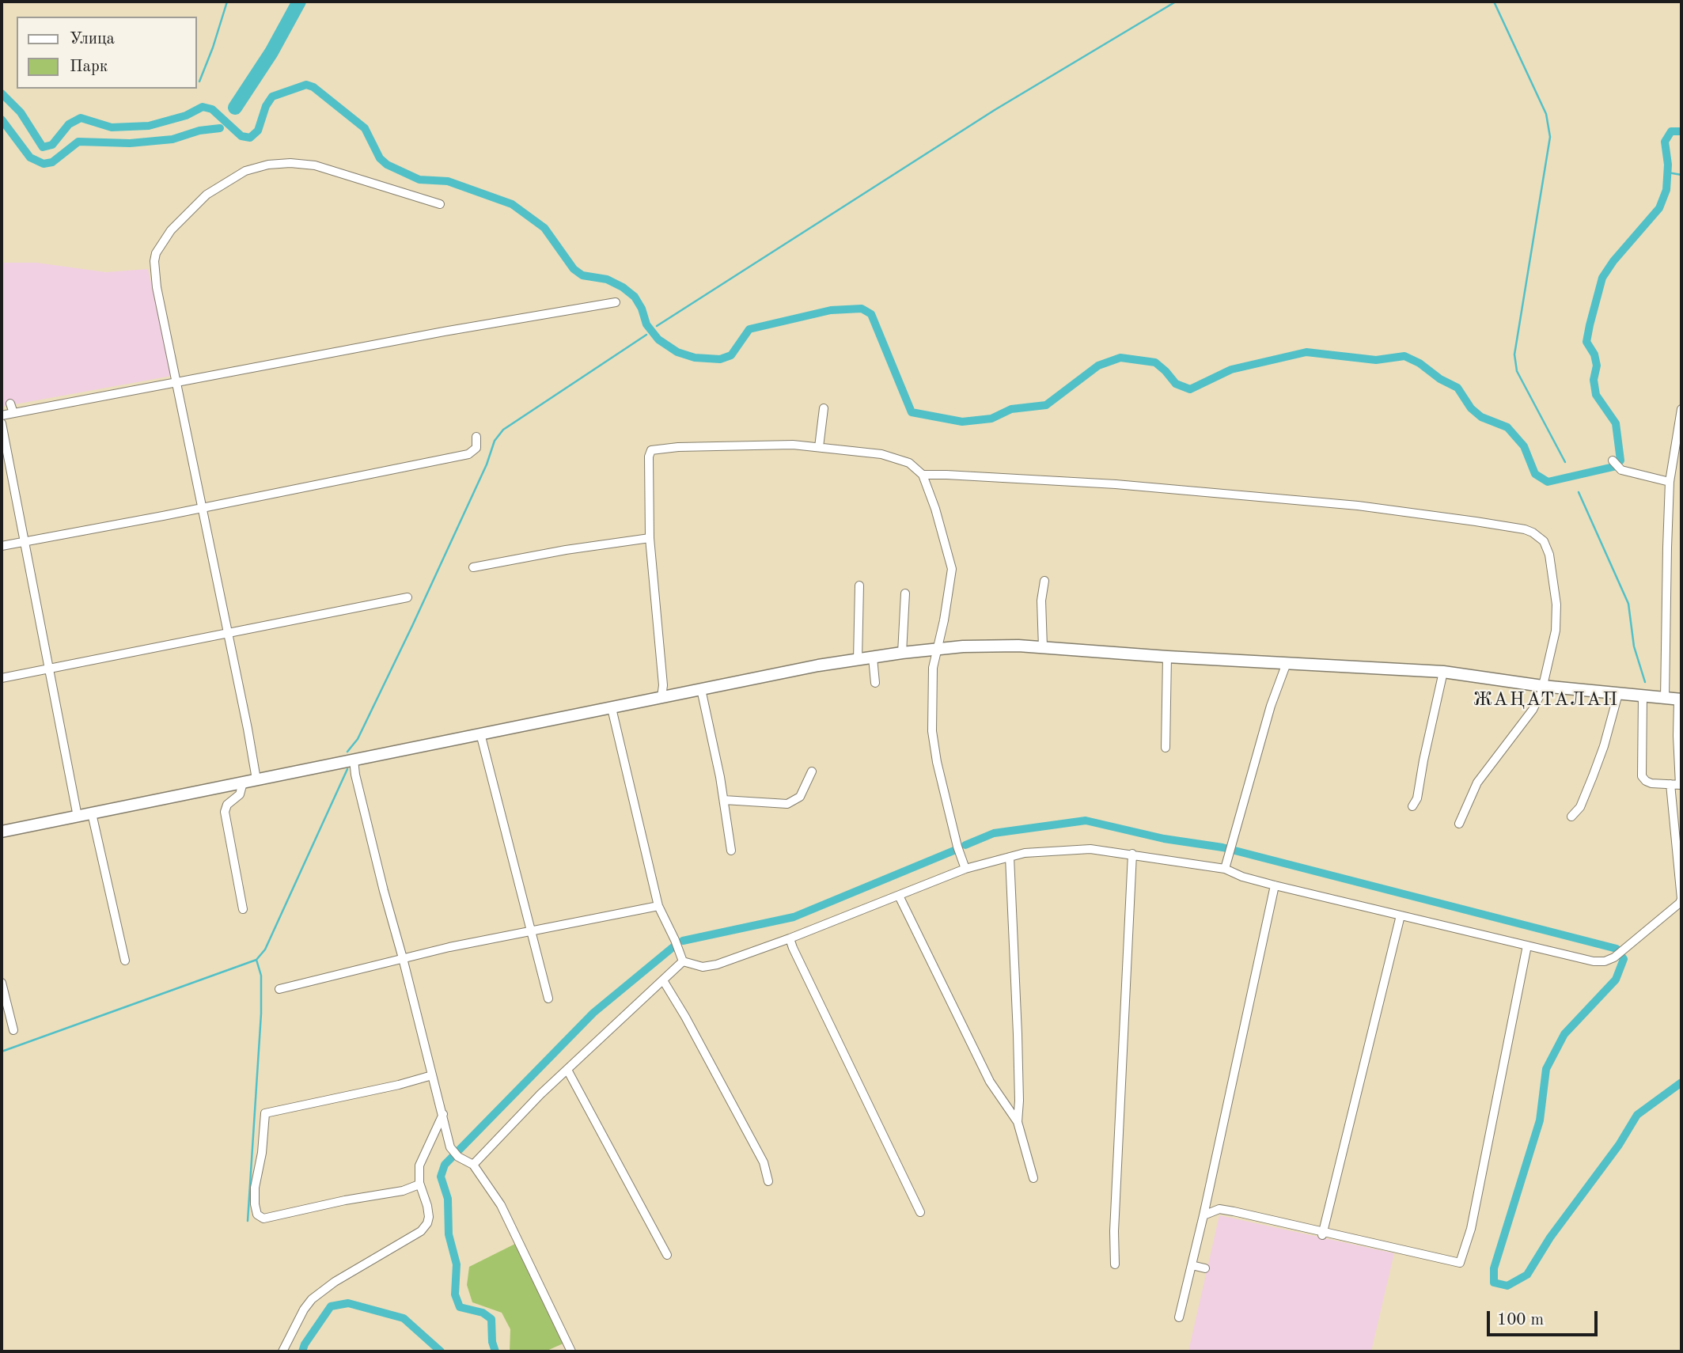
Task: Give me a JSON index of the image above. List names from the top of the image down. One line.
{"districts":["ЖАҢАТАЛАП"],"legend":["Улица","Парк"],"scale_bar":"100 m"}
